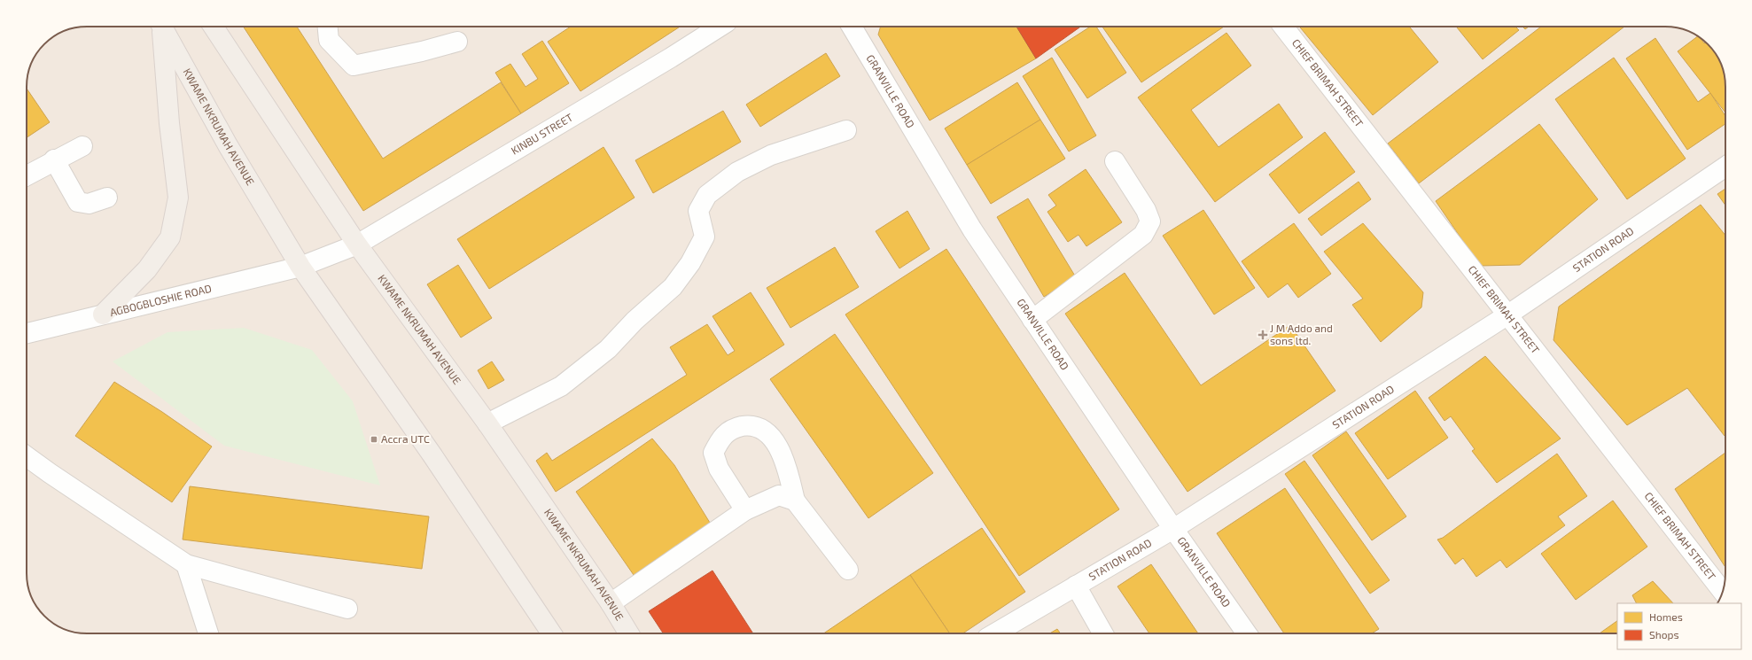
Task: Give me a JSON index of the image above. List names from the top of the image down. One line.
{"streets":{"main road":["KWAME NKRUMAH AVENUE"],"street":["CHIEF BRIMAH STREET","GRANVILLE ROAD","KINBU STREET","STATION ROAD","AGBOGBLOSHIE ROAD"]},"crossings":[["CHIEF BRIMAH STREET","STATION ROAD"],["GRANVILLE ROAD","STATION ROAD"],["KWAME NKRUMAH AVENUE","KINBU STREET"],["KWAME NKRUMAH AVENUE","AGBOGBLOSHIE ROAD"],["KINBU STREET","AGBOGBLOSHIE ROAD"]],"places":{"health":["J M Addo and sons ltd."],"transit":["Accra UTC"]},"legend":["Homes","Shops"]}
